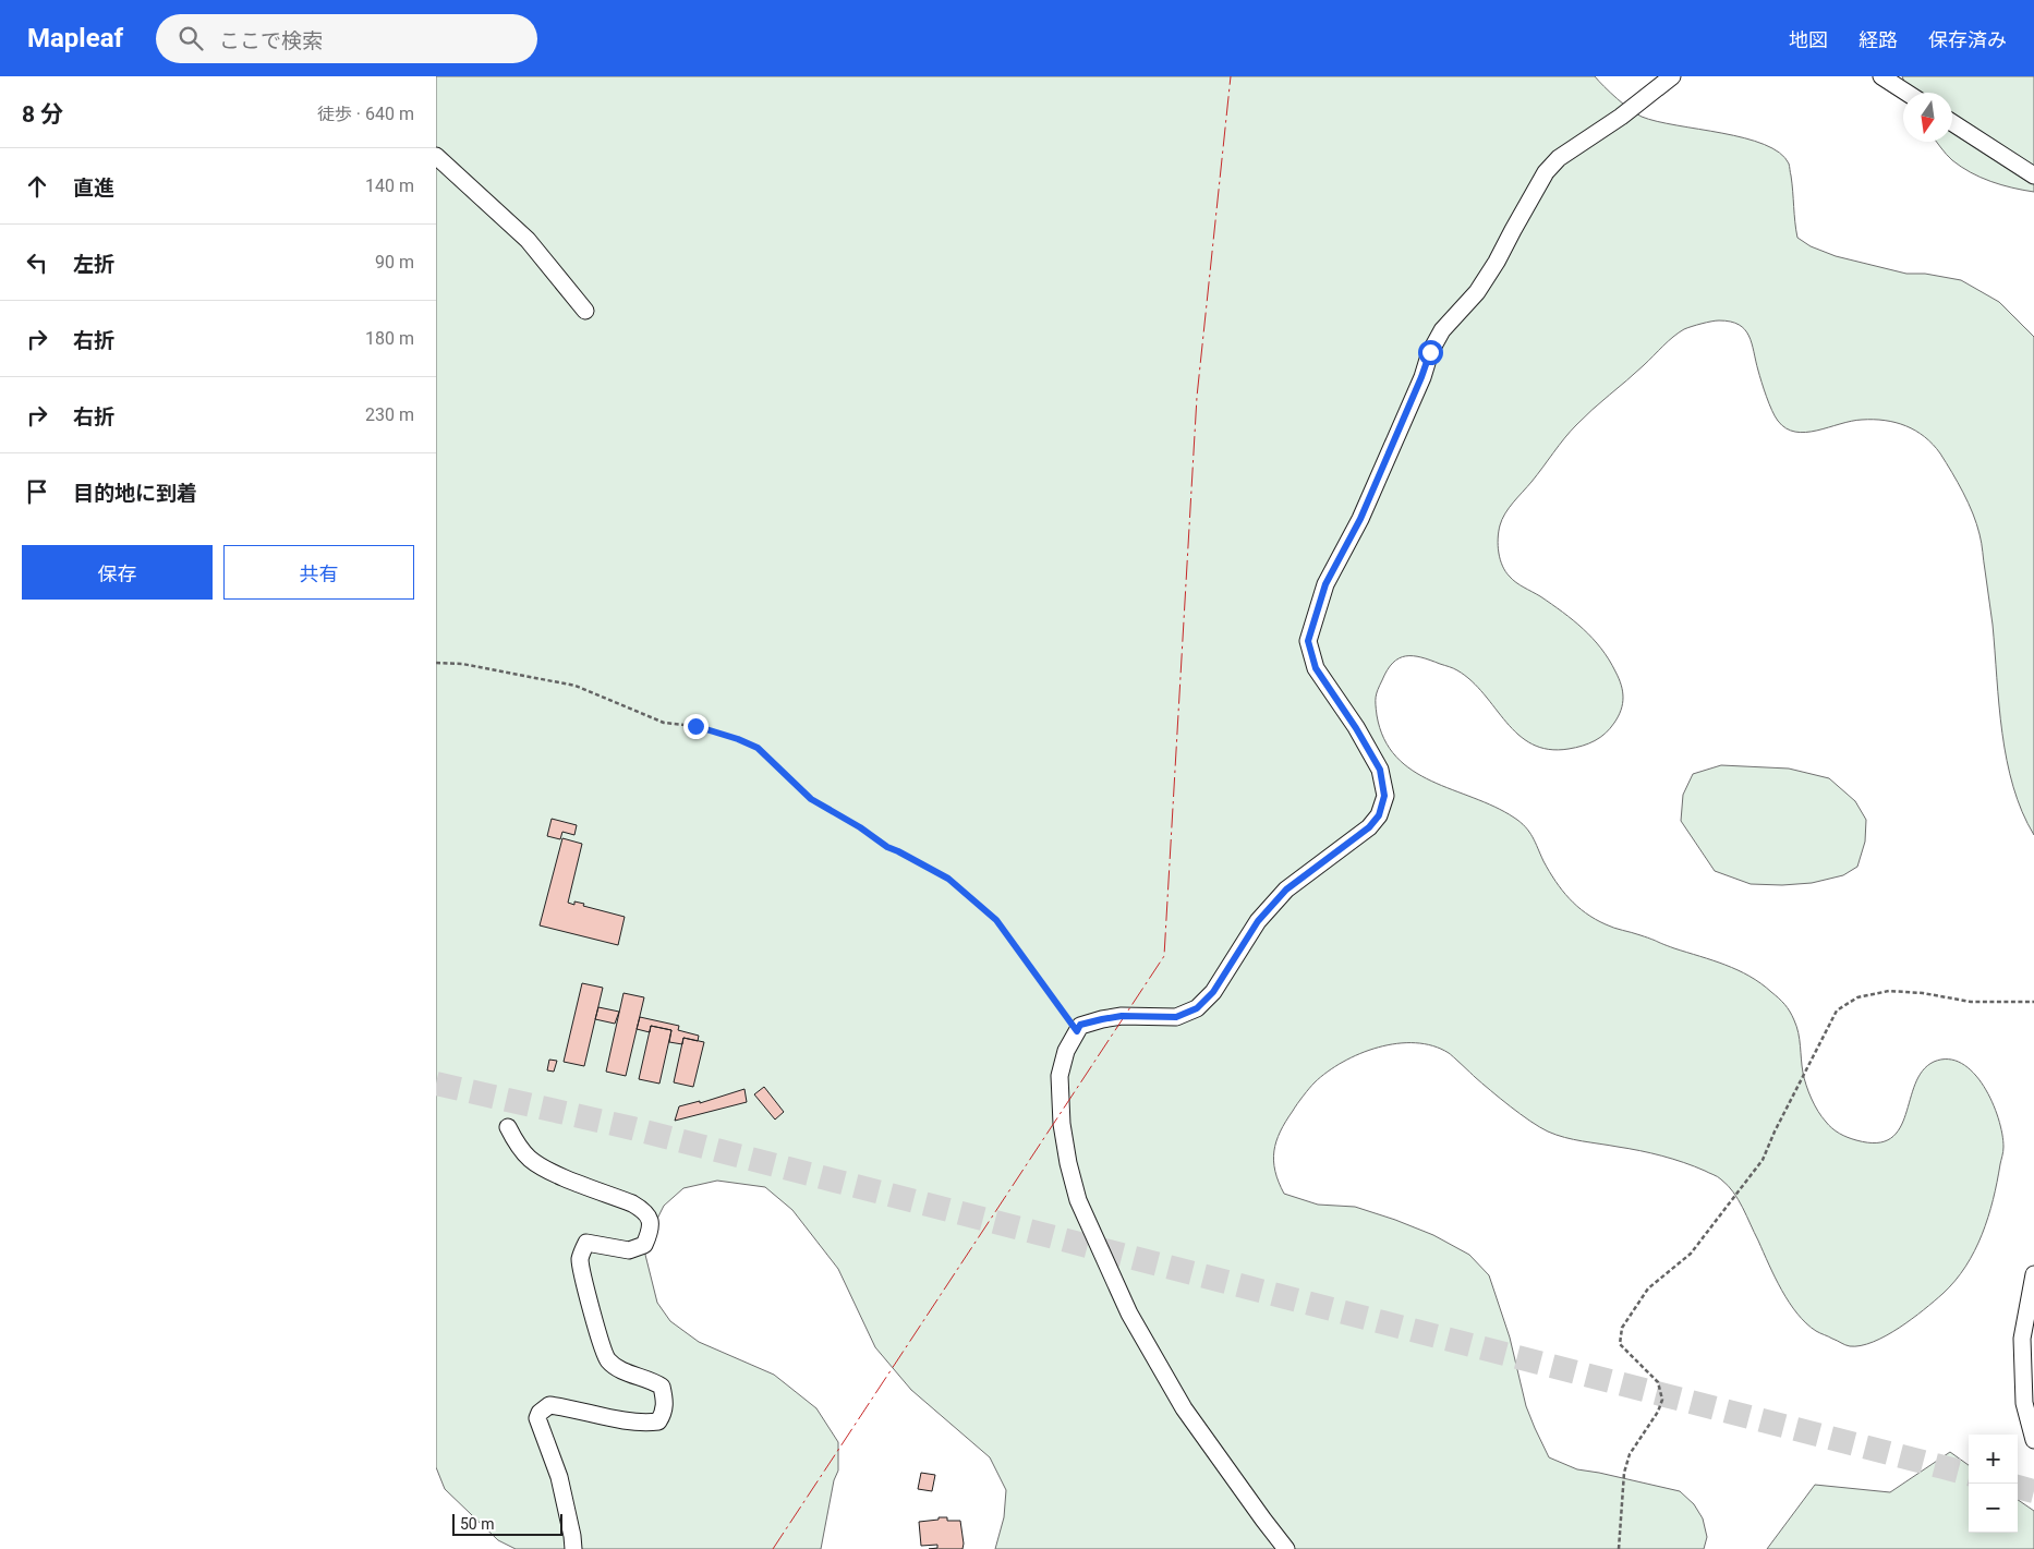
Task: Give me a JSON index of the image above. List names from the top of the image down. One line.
{"scale_bar":"50 m","north":"bottom","page":{"header":"Mapleaf","search":"ここで検索","nav":["地図","経路","保存済み"],"heading":["8 分","徒歩 · 640 m"],"list":[["直進","140 m"],["左折","90 m"],["右折","180 m"],["右折","230 m"],"目的地に到着"],"buttons":["保存","共有"],"map_buttons":["+","−"],"scale":"50 m"}}
